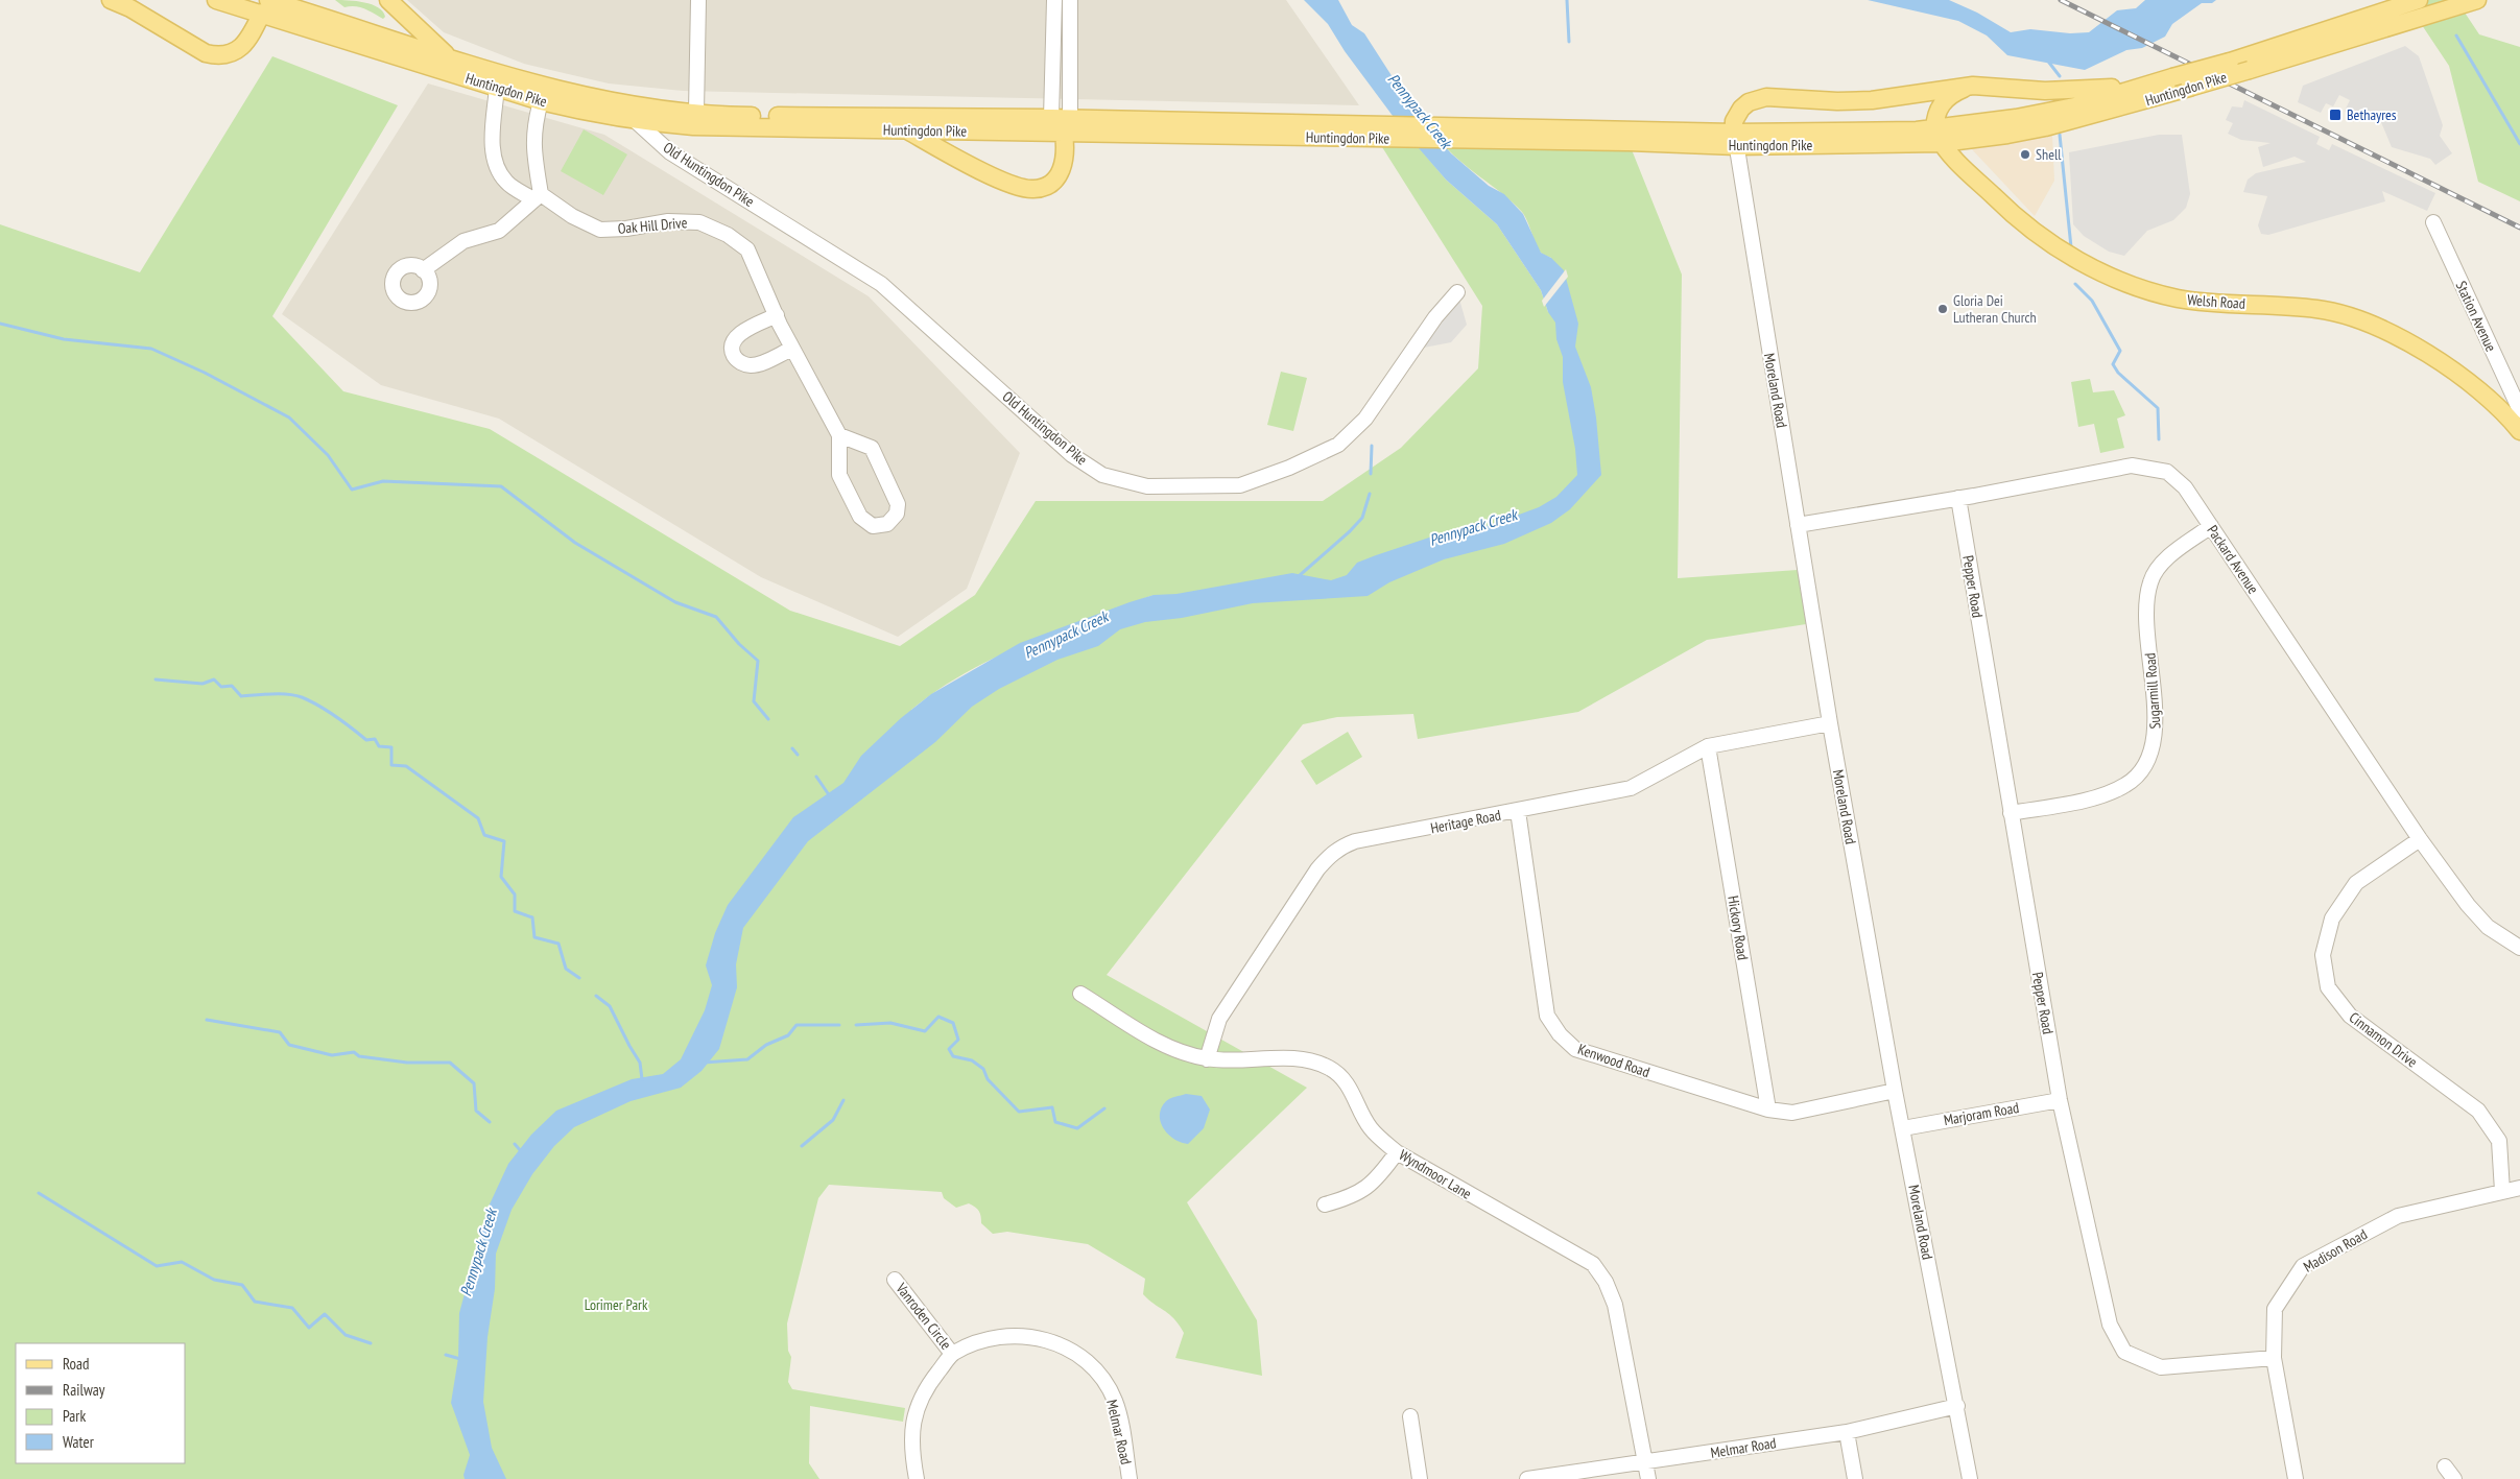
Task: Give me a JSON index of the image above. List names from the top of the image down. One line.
{"streets":{"main road":["Huntingdon Pike","Welsh Road"],"street":["Old Huntingdon Pike","Oak Hill Drive","Station Avenue","Moreland Road","Packard Avenue","Pepper Road","Sugarmill Road","Heritage Road","Hickory Road","Cinnamon Drive","Kenwood Road","Marjoram Road","Wyndmoor Lane","Madison Road","Vanroden Circle","Melmar Road"]},"crossings":[["Huntingdon Pike","Old Huntingdon Pike"],["Huntingdon Pike","Oak Hill Drive"],["Huntingdon Pike","Welsh Road"],["Huntingdon Pike","Moreland Road"],["Moreland Road","Packard Avenue"],["Moreland Road","Heritage Road"],["Moreland Road","Kenwood Road"],["Moreland Road","Marjoram Road"],["Moreland Road","Melmar Road"],["Packard Avenue","Pepper Road"],["Packard Avenue","Sugarmill Road"],["Packard Avenue","Cinnamon Drive"],["Pepper Road","Sugarmill Road"],["Pepper Road","Marjoram Road"],["Pepper Road","Madison Road"],["Heritage Road","Hickory Road"],["Heritage Road","Kenwood Road"],["Heritage Road","Wyndmoor Lane"],["Hickory Road","Kenwood Road"],["Cinnamon Drive","Madison Road"],["Wyndmoor Lane","Melmar Road"],["Vanroden Circle","Melmar Road"]],"water":["Pennypack Creek"],"parks":["Lorimer Park"],"places":{"transit":["Bethayres"],"other":["Shell","Gloria Dei Lutheran Church"]},"legend":["Road","Railway","Park","Water"]}
